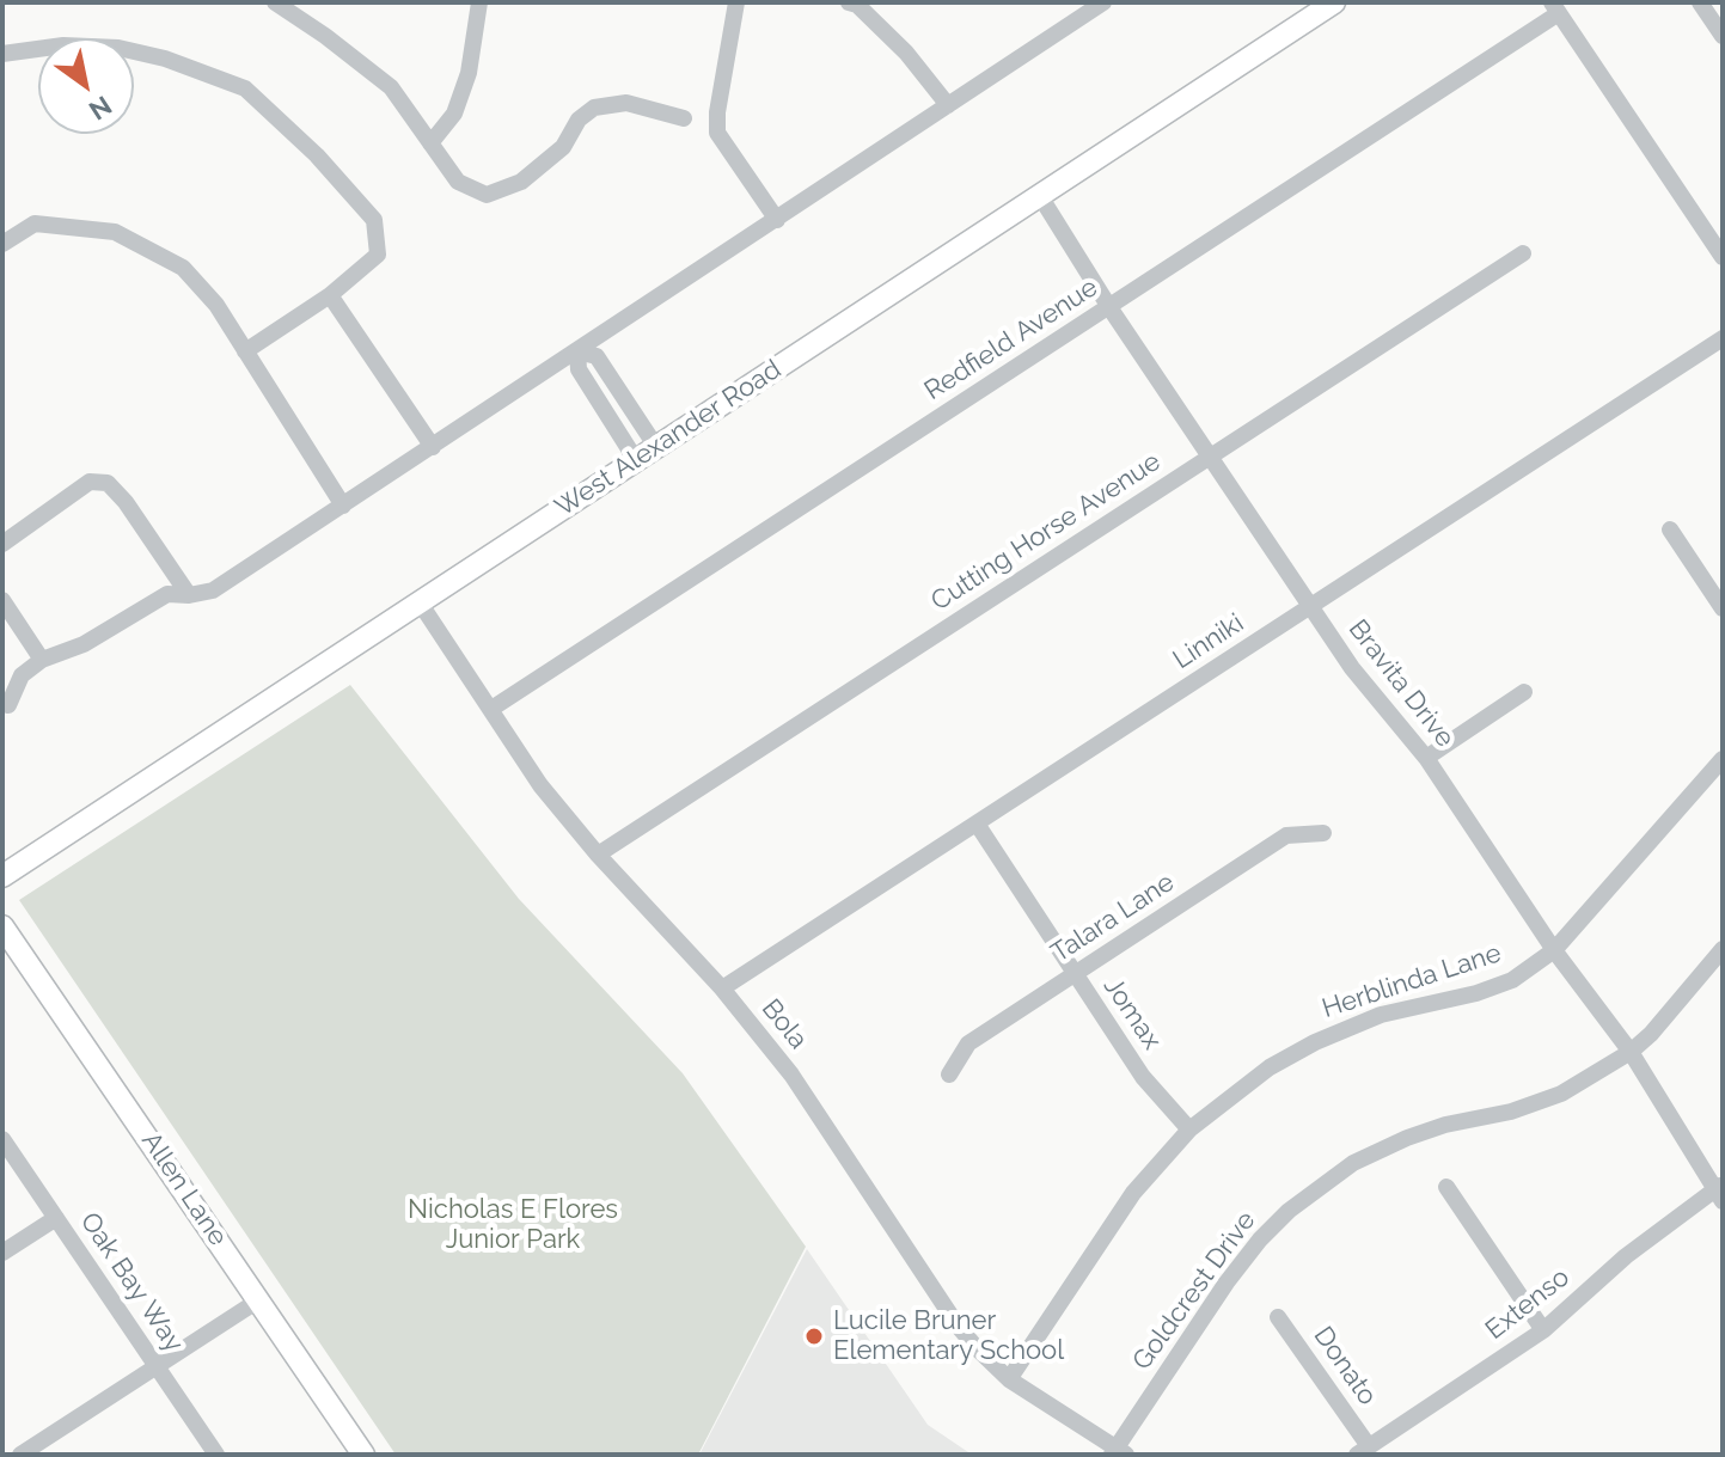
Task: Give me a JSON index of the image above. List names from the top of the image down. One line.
{"streets":{"main road":["West Alexander Road","Allen Lane"],"street":["Redfield Avenue","Cutting Horse Avenue","Linniki","Bravita Drive","Talara Lane","Herblinda Lane","Jomax","Bola","Oak Bay Way","Goldcrest Drive","Extenso","Donato"]},"crossings":[["Redfield Avenue","Bravita Drive"],["Redfield Avenue","Bola"],["West Alexander Road","Bravita Drive"],["West Alexander Road","Bola"],["Cutting Horse Avenue","Bravita Drive"],["Cutting Horse Avenue","Bola"],["Linniki","Bravita Drive"],["Linniki","Jomax"],["Linniki","Bola"],["Bravita Drive","Herblinda Lane"],["Bravita Drive","Goldcrest Drive"],["Bravita Drive","Extenso"],["Talara Lane","Jomax"],["Herblinda Lane","Jomax"],["Herblinda Lane","Bola"],["Bola","Goldcrest Drive"],["Extenso","Donato"]],"parks":["Nicholas E Flores Junior Park"],"places":["Lucile Bruner Elementary School"],"north":"bottom right"}
